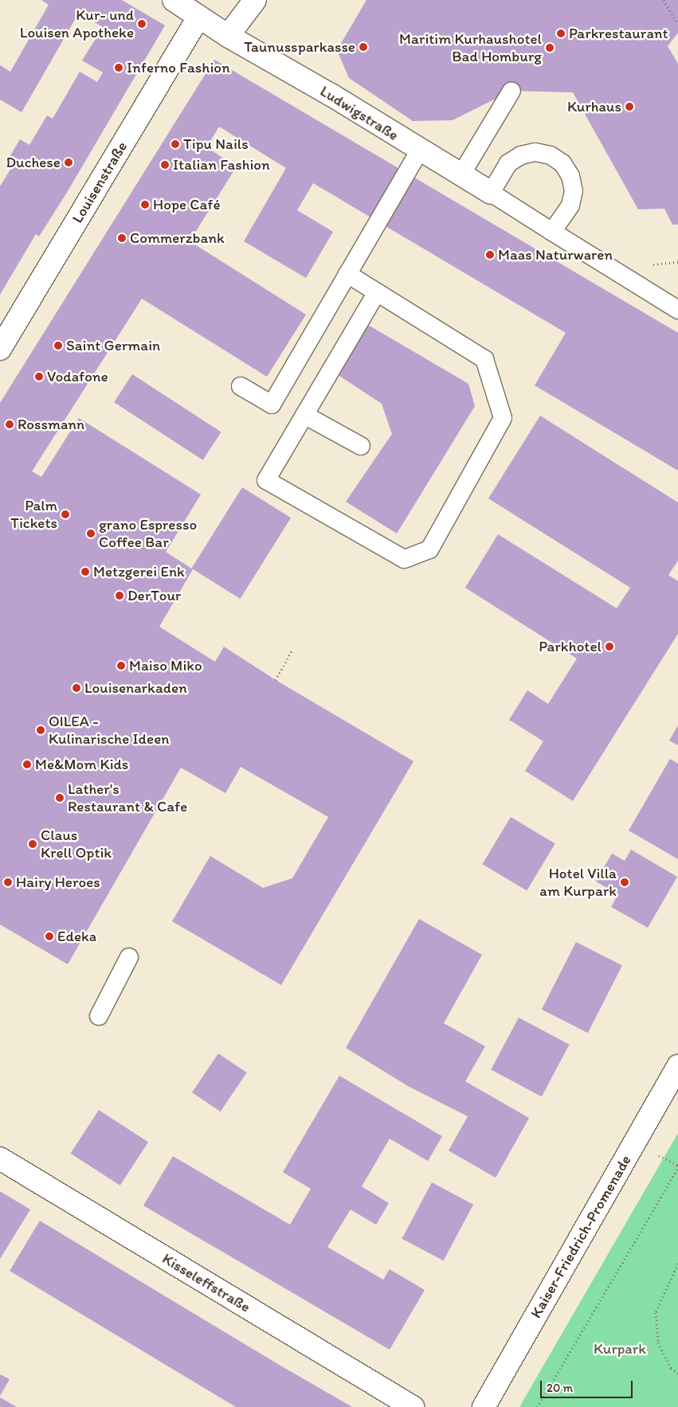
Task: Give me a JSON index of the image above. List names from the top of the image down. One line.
{"streets":{"street":["Ludwigstraße","Louisenstraße","Kaiser-Friedrich-Promenade","Kisseleffstraße"]},"crossings":[["Ludwigstraße","Louisenstraße"]],"parks":["Kurpark"],"places":["Kur- und Louisen Apotheke","Parkrestaurant","Taunussparkasse","Maritim Kurhaushotel Bad Homburg","Inferno Fashion","Kurhaus","Tipu Nails","Duchese","Italian Fashion","Hope Café","Commerzbank","Maas Naturwaren","Saint Germain","Vodafone","Rossmann","Palm Tickets","grano Espresso Coffee Bar","Metzgerei Enk","DerTour","Parkhotel","Maiso Miko","Louisenarkaden","OILEA - Kulinarische Ideen","Me&Mom Kids","Lather's Restaurant & Cafe","Claus Krell Optik","Hairy Heroes","Hotel Villa am Kurpark","Edeka"],"scale_bar":"20 m"}
